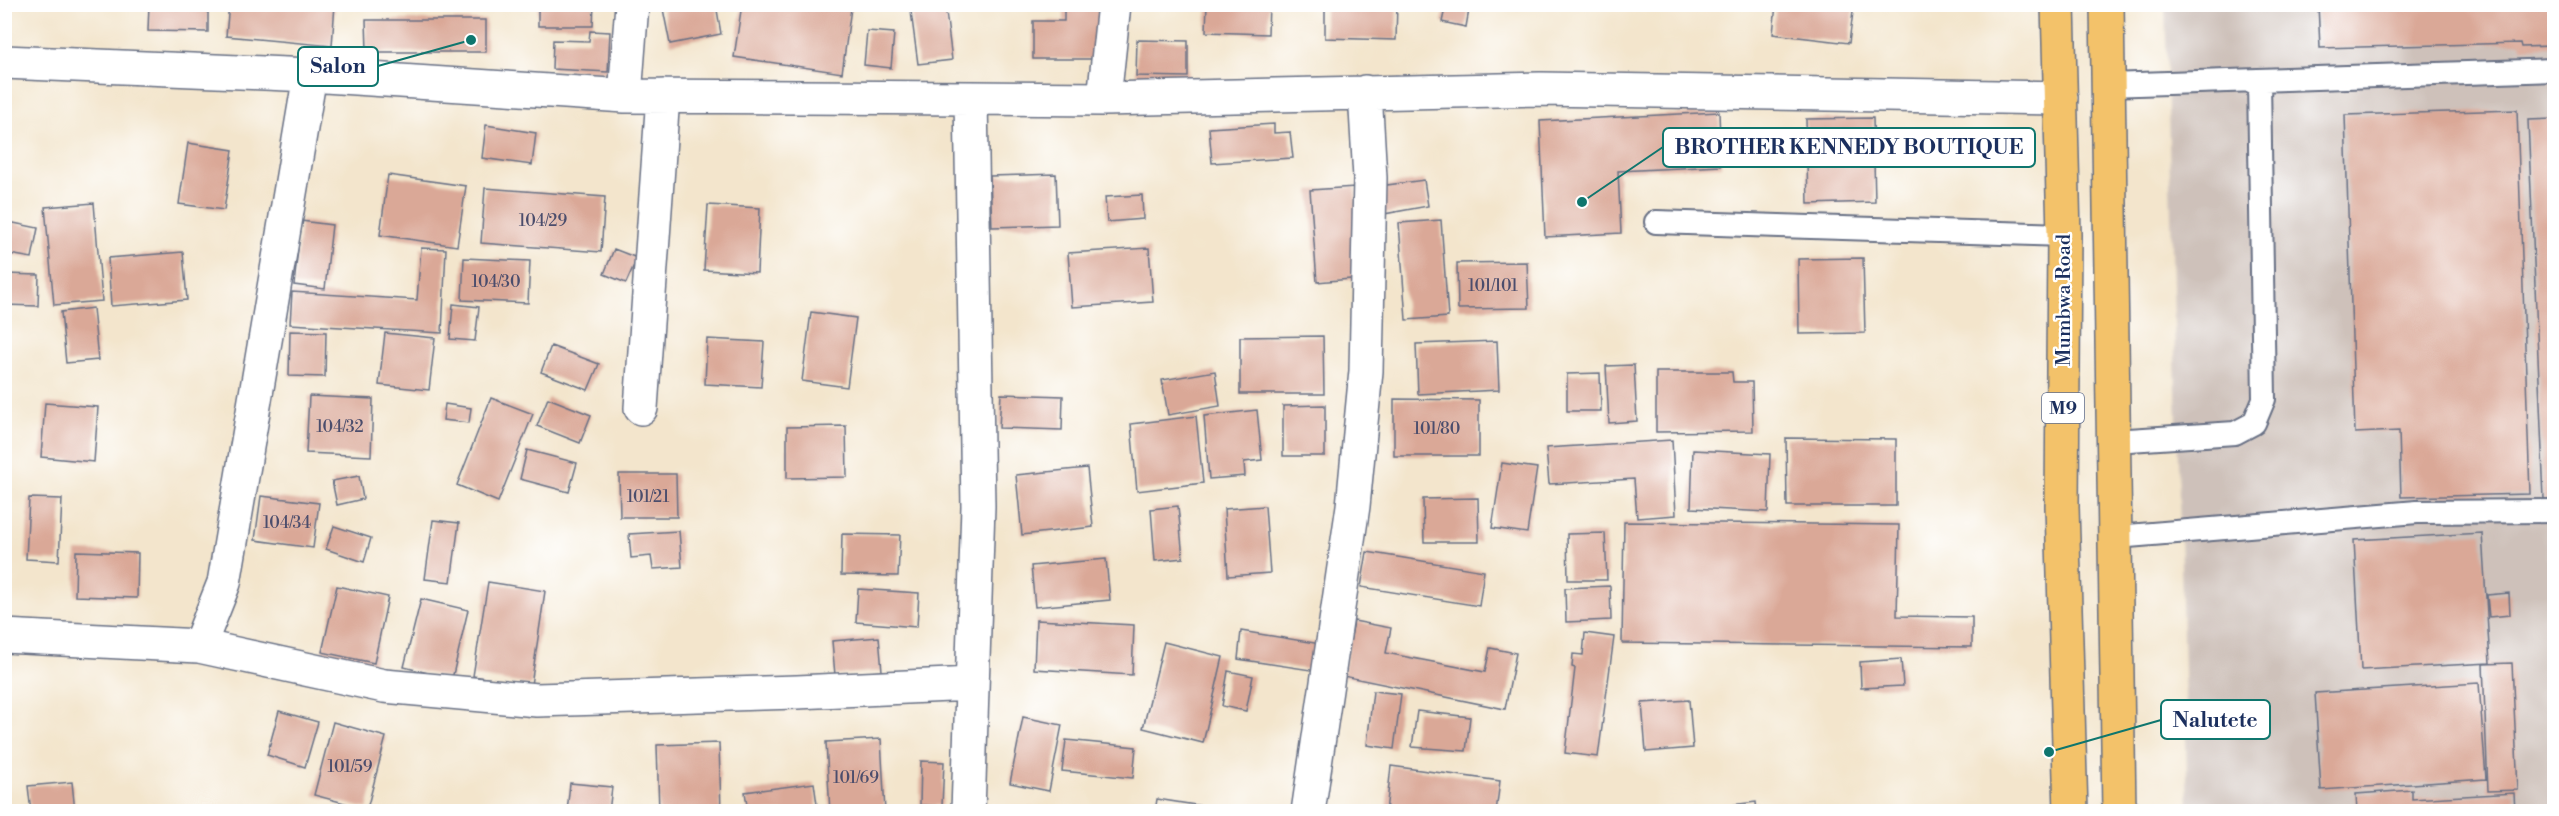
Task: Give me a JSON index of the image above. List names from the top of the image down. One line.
{"streets":{"main road":["Mumbwa Road","M9"]},"places":["Salon","BROTHER KENNEDY BOUTIQUE","Nalutete"],"house_numbers":["104/29","104/30","101/101","104/32","101/80","101/21","104/34","101/59","101/69"]}
